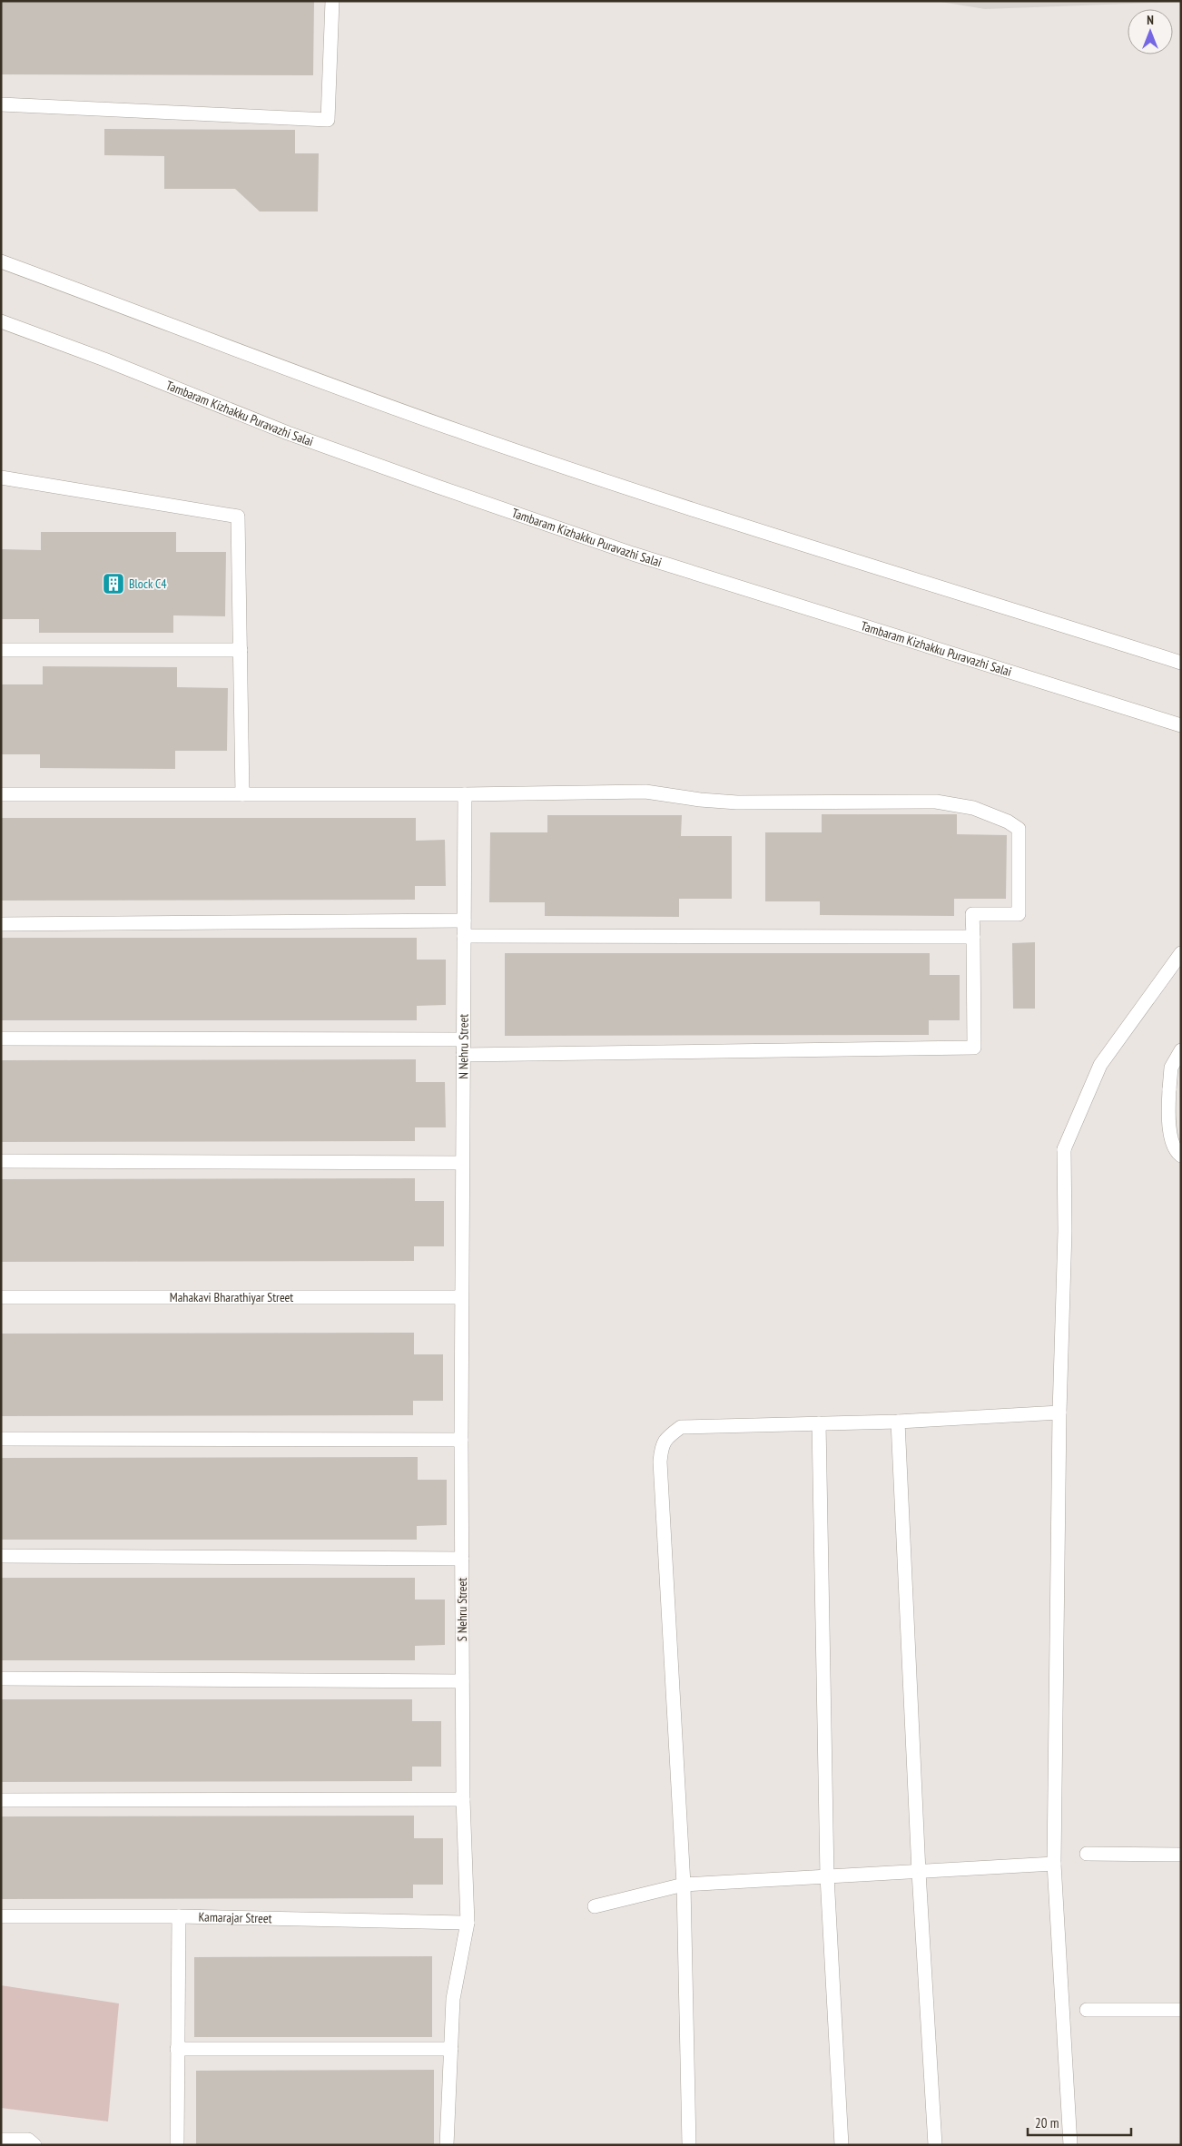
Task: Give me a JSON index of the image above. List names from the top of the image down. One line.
{"streets":{"street":["Tambaram Kizhakku Puravazhi Salai","N Nehru Street","Mahakavi Bharathiyar Street","S Nehru Street","Kamarajar Street"]},"crossings":[["N Nehru Street","Mahakavi Bharathiyar Street"],["N Nehru Street","S Nehru Street"],["Mahakavi Bharathiyar Street","S Nehru Street"],["S Nehru Street","Kamarajar Street"]],"places":{"building":["Block C4"]},"scale_bar":"20 m","north":"top"}
